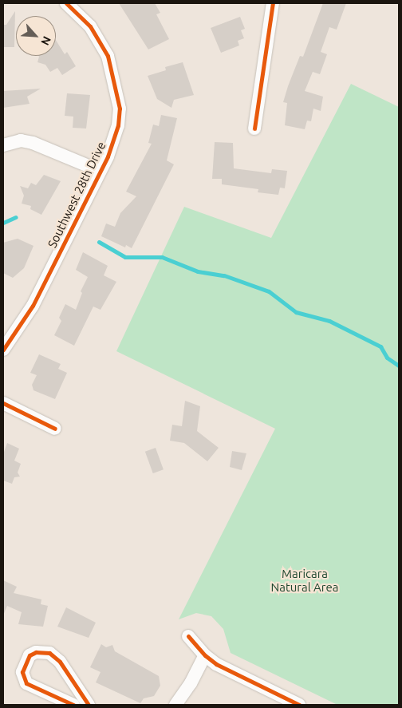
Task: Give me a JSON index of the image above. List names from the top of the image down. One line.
{"streets":{"street":["Southwest 28th Drive"]},"parks":["Maricara Natural Area"],"north":"bottom right"}
